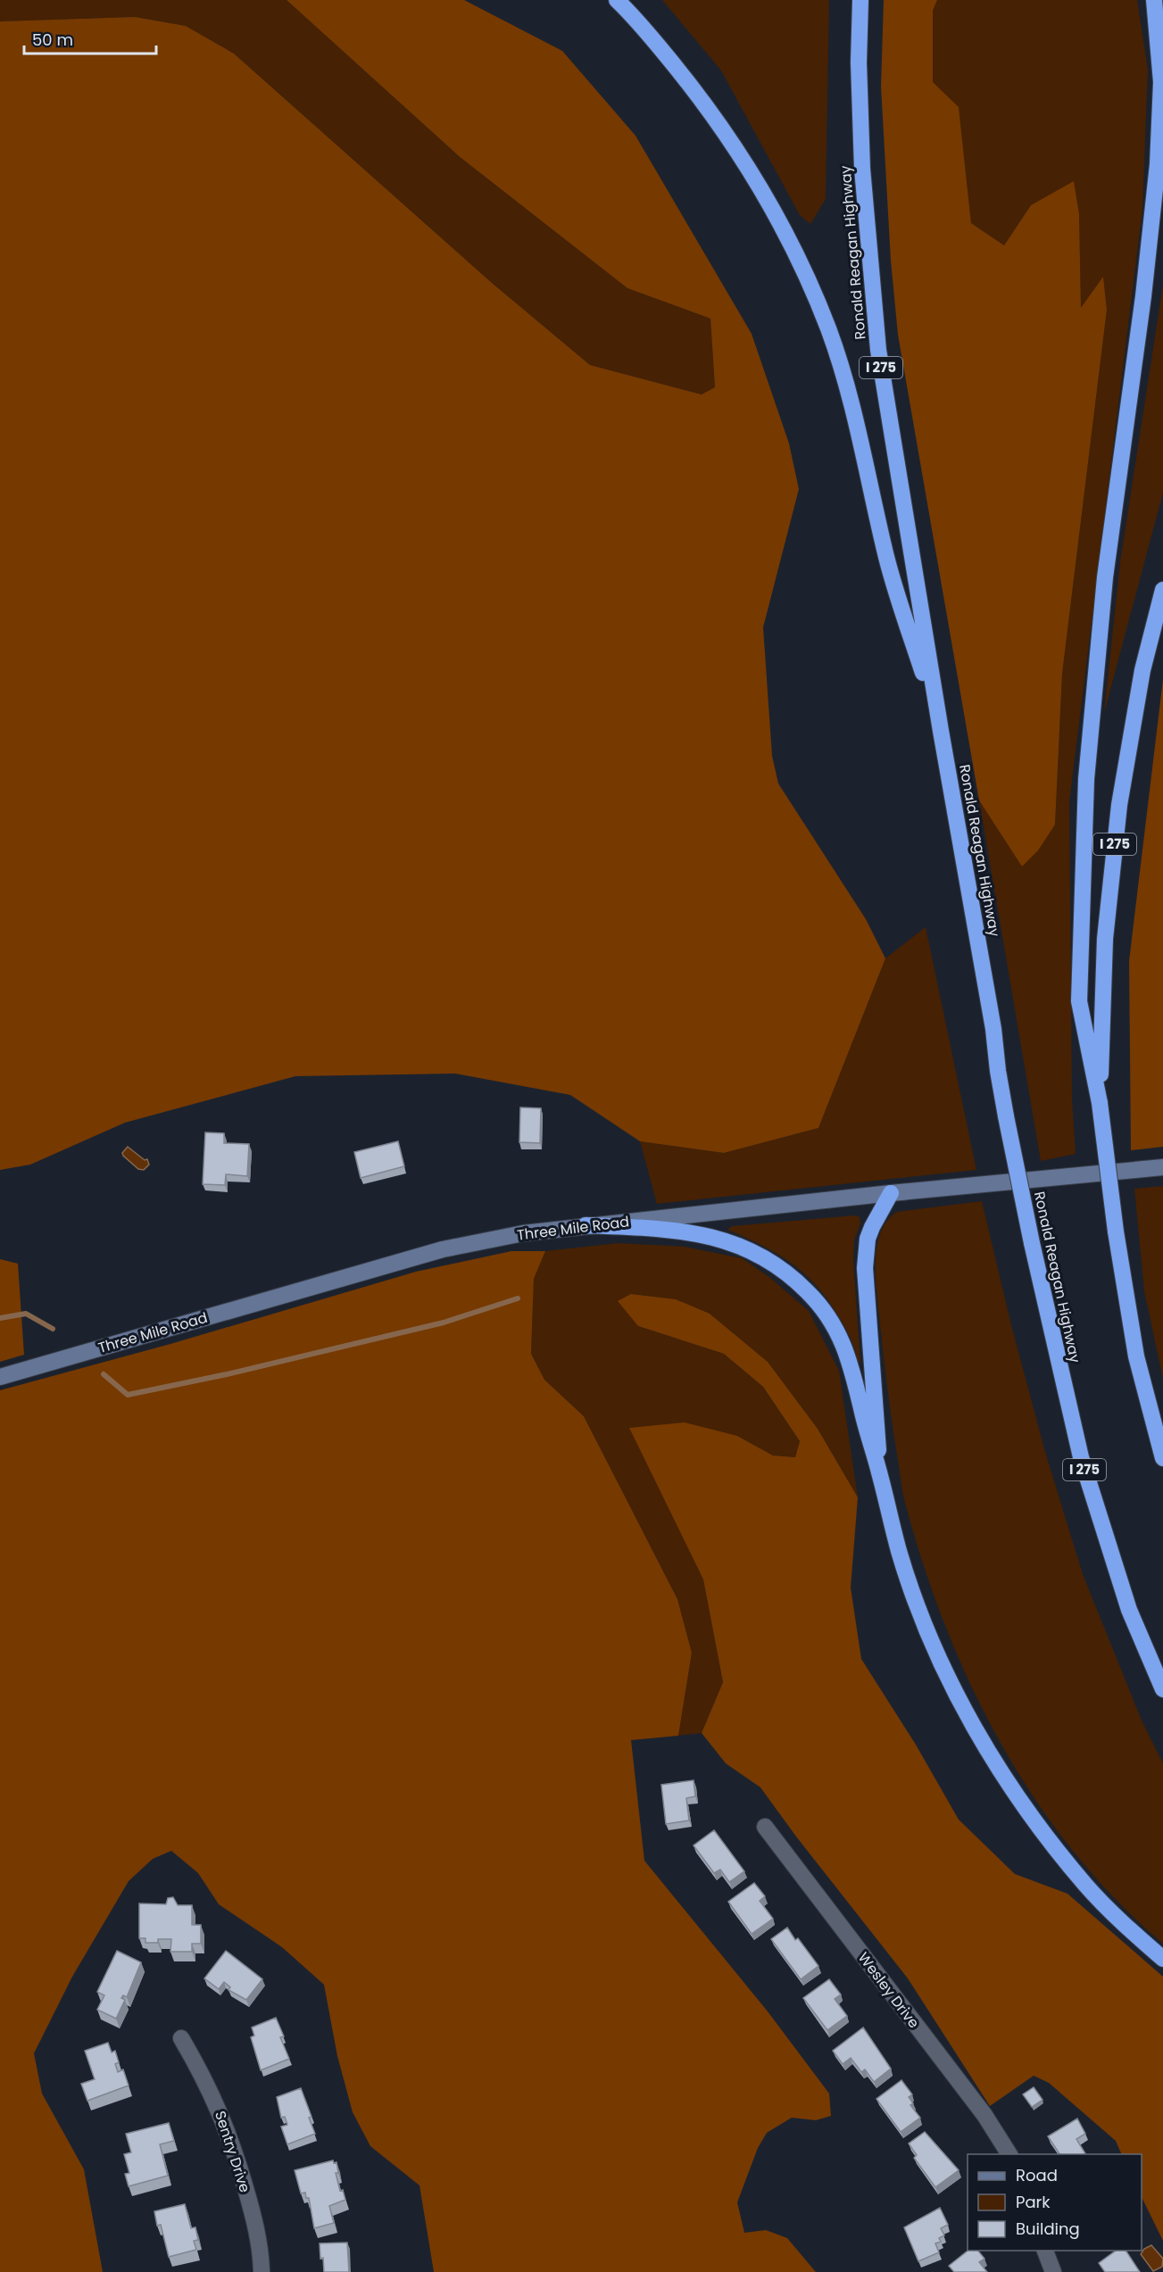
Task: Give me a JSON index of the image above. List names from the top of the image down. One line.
{"streets":{"highway":["Ronald Reagan Highway","I 275"],"street":["Three Mile Road","Wesley Drive","Sentry Drive"]},"legend":["Road","Park","Building"],"scale_bar":"50 m"}
